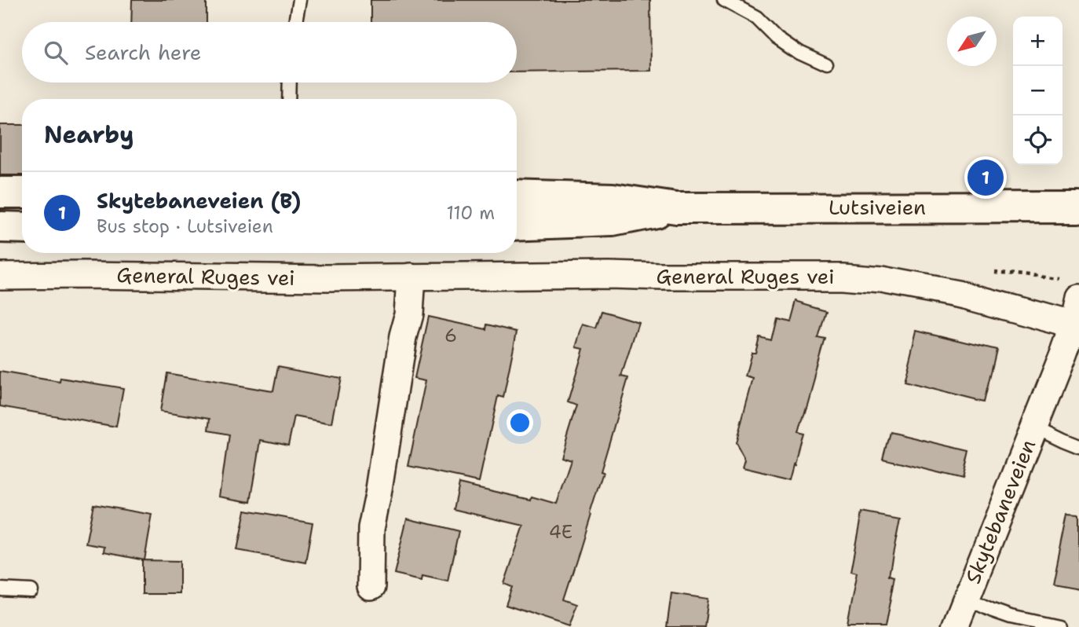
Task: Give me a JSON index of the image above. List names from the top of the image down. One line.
{"streets":{"main road":["Lutsiveien"],"street":["General Ruges vei","Skytebaneveien"]},"crossings":[["General Ruges vei","Skytebaneveien"]],"house_numbers":["6","4E"],"north":"bottom left","page":{"map_buttons":["+","−"],"search":"Search here","heading":"Nearby","pins":"1","list":[{"mark":"1","name":"Skytebaneveien (B)","note":"Bus stop · Lutsiveien","value":"110 m"}]}}
